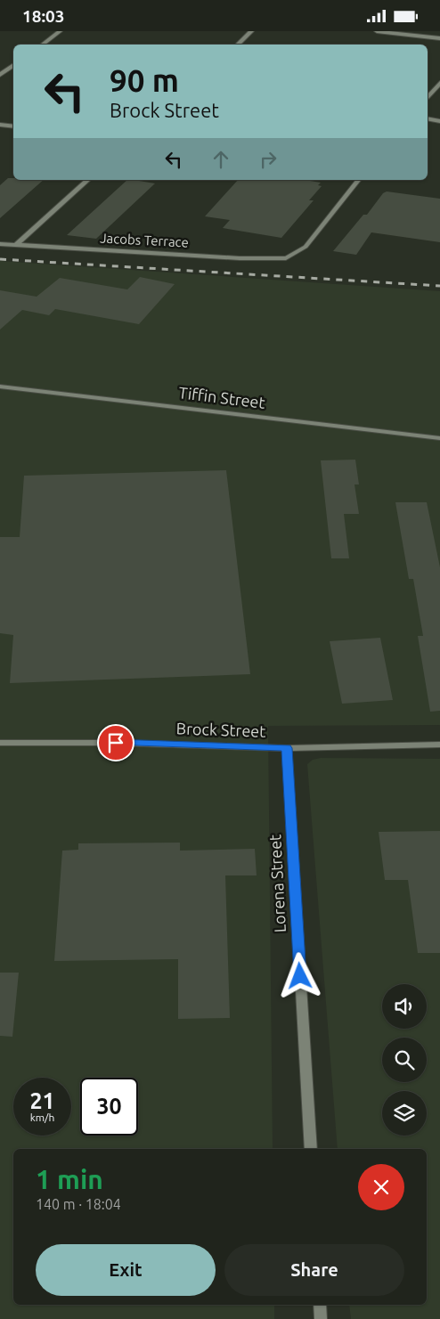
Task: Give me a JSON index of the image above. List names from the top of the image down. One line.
{"streets":{"street":["Jacobs Terrace","Tiffin Street","Brock Street","Lorena Street"]},"crossings":[["Brock Street","Lorena Street"]],"page":{"status":"18:03","turn":["90 m","Brock Street"],"speed":"21 km/h","limit":"30","heading":["1 min","140 m · 18:04"],"buttons":["Exit","Share"]}}
